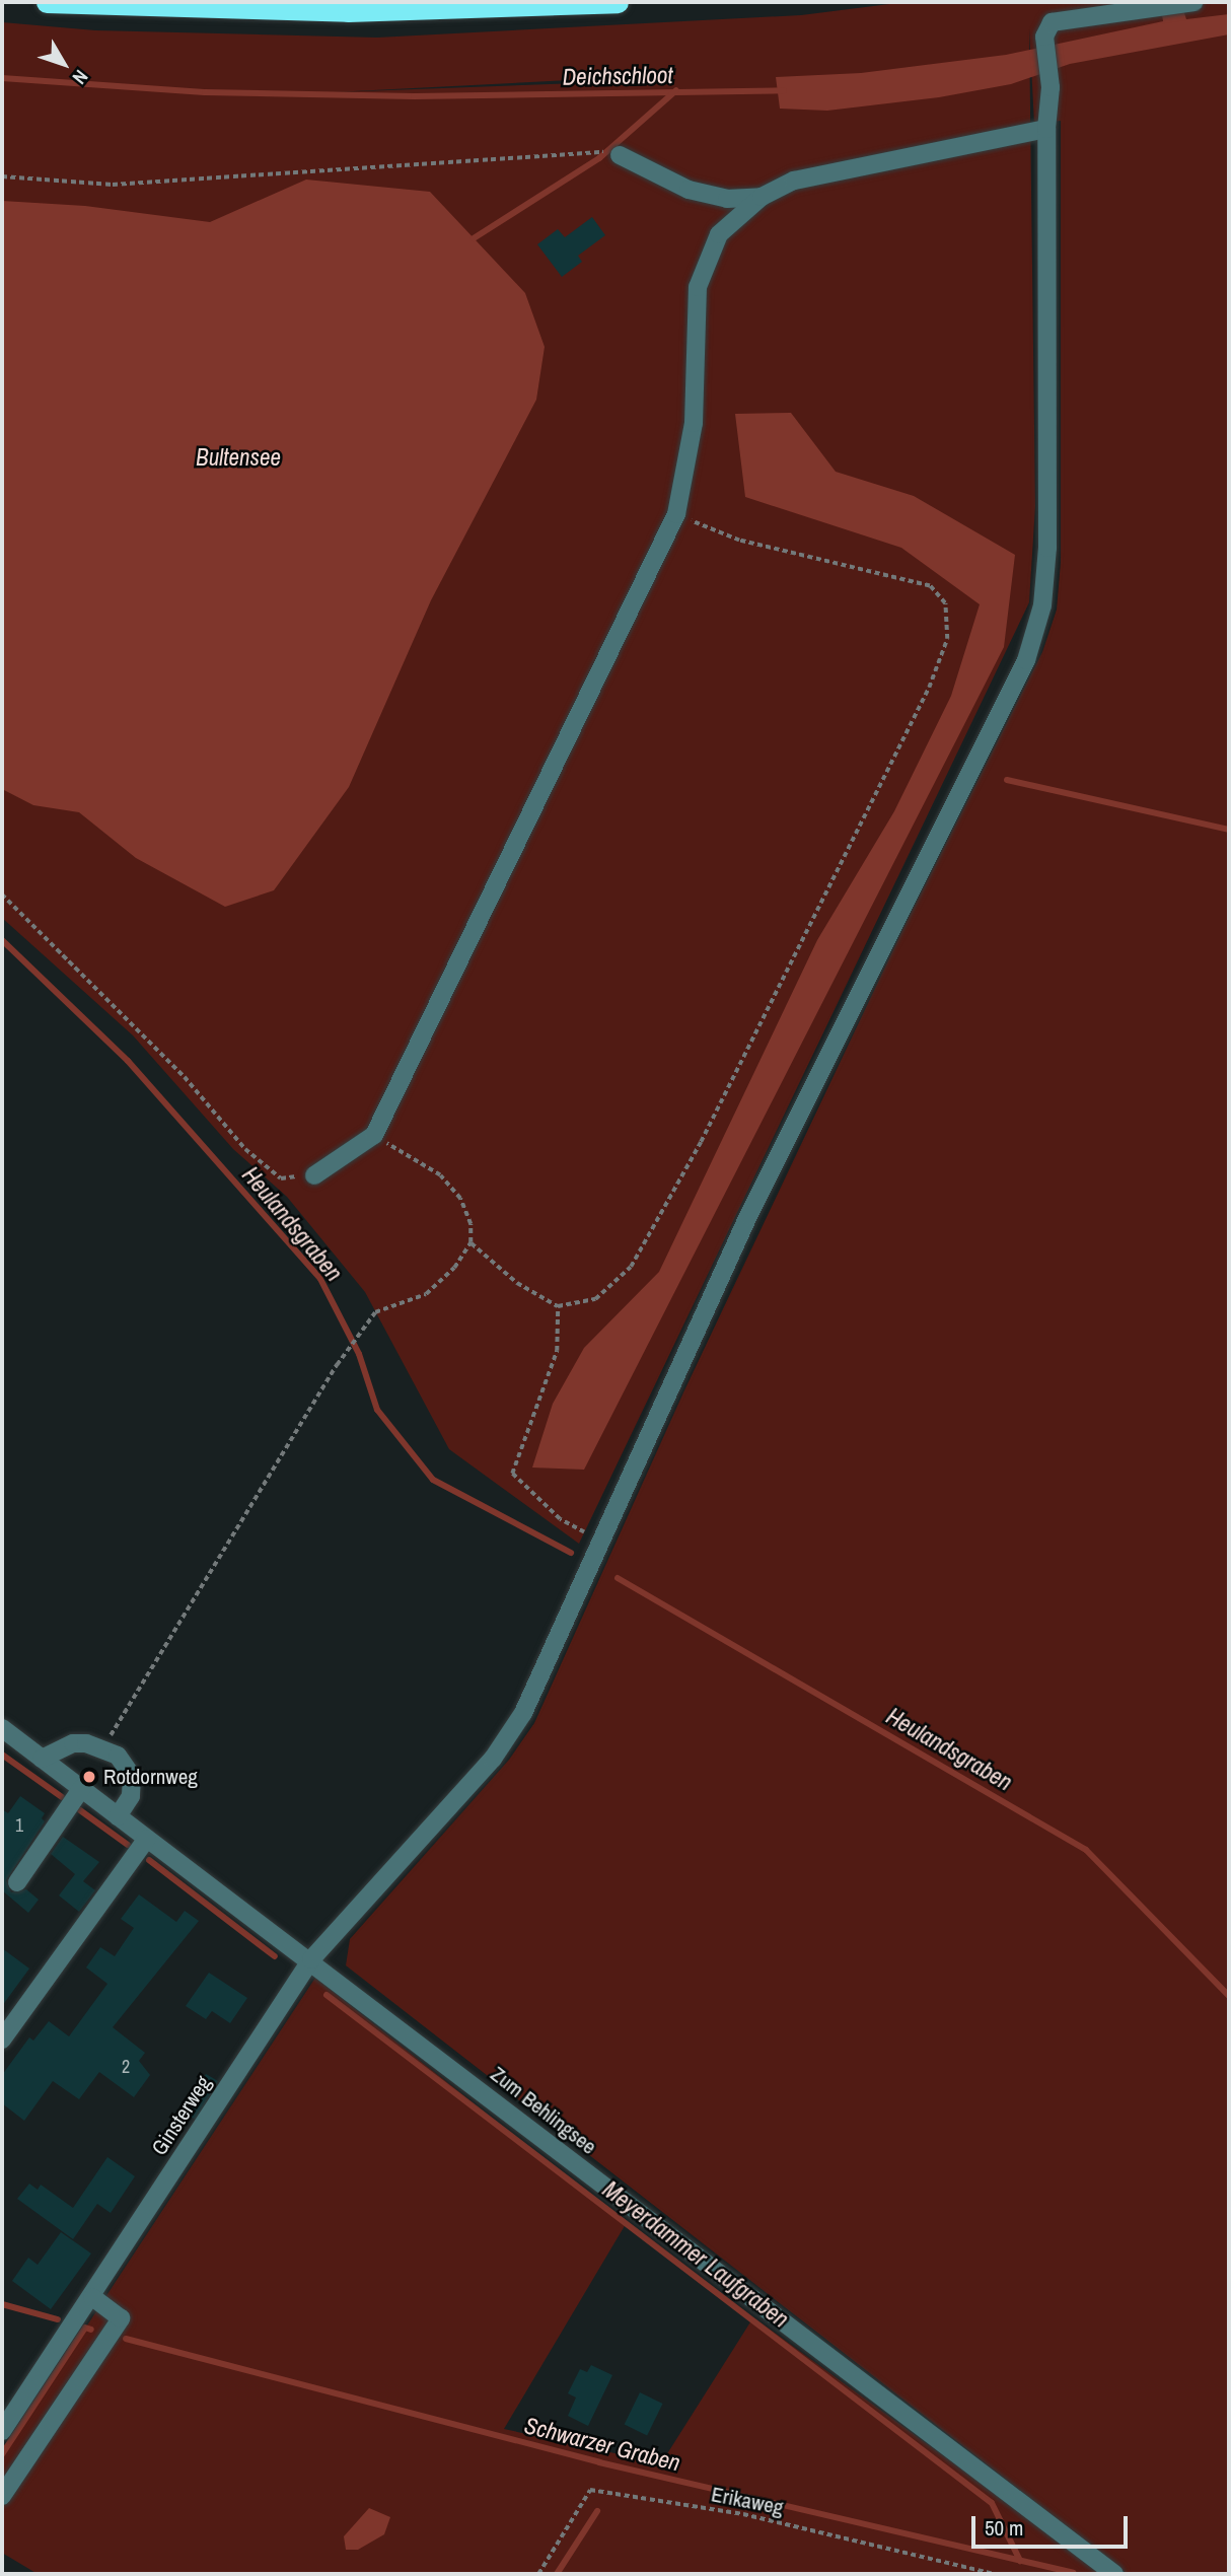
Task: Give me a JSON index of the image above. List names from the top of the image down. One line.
{"streets":{"street":["Zum Behlingsee","Ginsterweg"],"path":["Erikaweg"]},"crossings":[["Zum Behlingsee","Ginsterweg"]],"water":["Deichschloot","Bultensee","Heulandsgraben","Meyerdammer Laufgraben","Schwarzer Graben"],"places":["Rotdornweg"],"house_numbers":["1","2"],"scale_bar":"50 m","north":"bottom right"}
